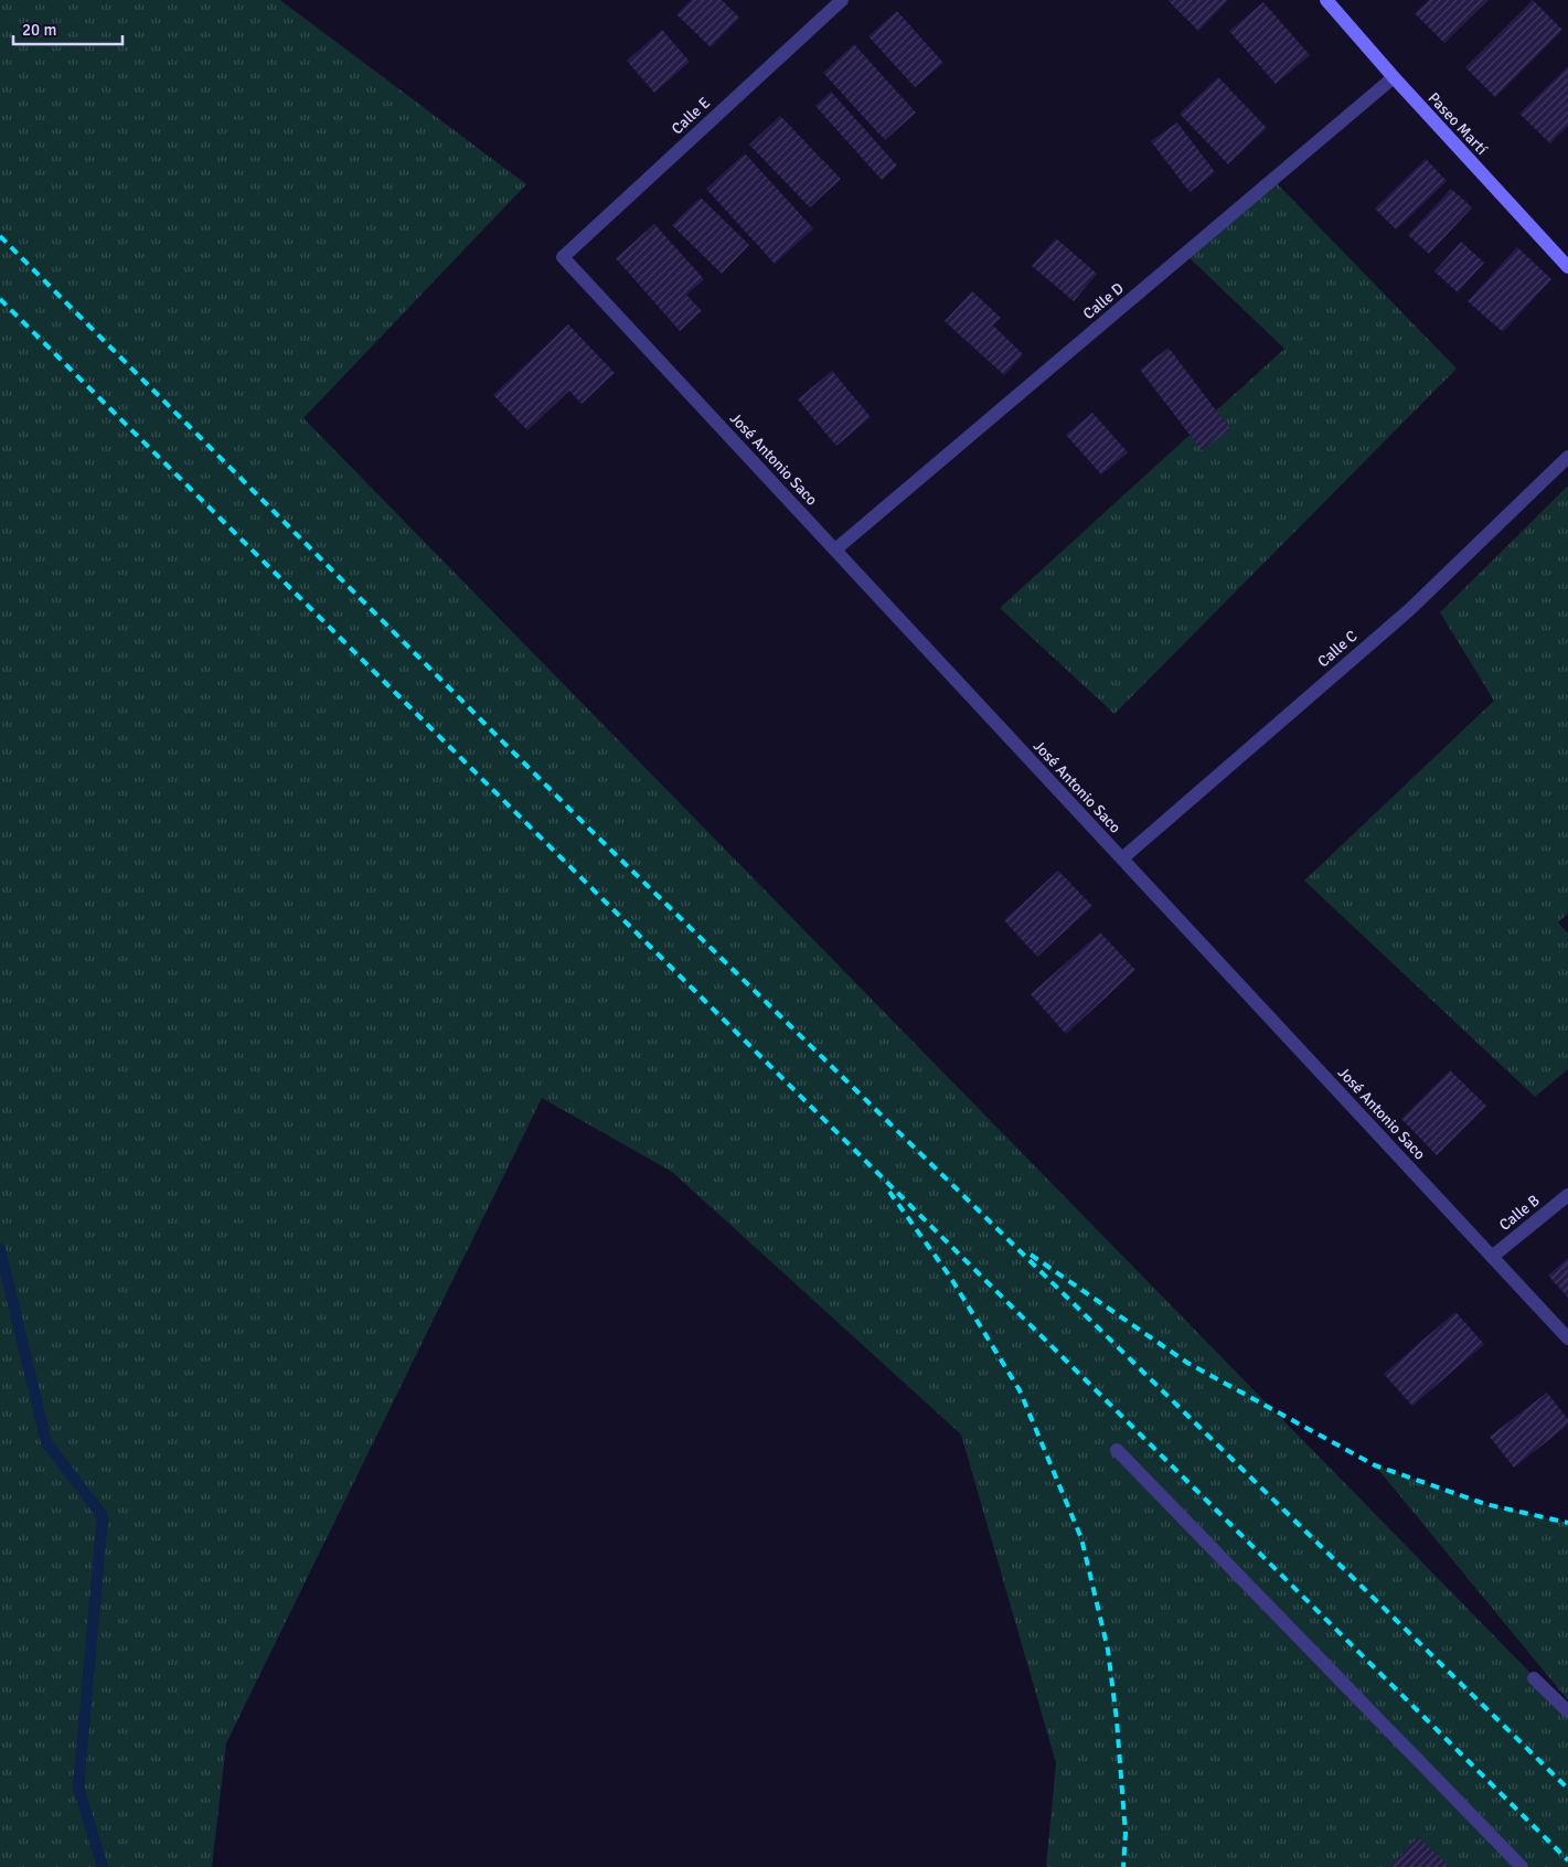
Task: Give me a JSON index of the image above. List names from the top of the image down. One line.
{"streets":{"street":["Calle E","Paseo Martí","Calle D","José Antonio Saco","Calle C","Calle B"]},"crossings":[["Calle E","José Antonio Saco"],["Paseo Martí","Calle D"],["Calle D","José Antonio Saco"],["José Antonio Saco","Calle C"],["José Antonio Saco","Calle B"]],"scale_bar":"20 m"}
